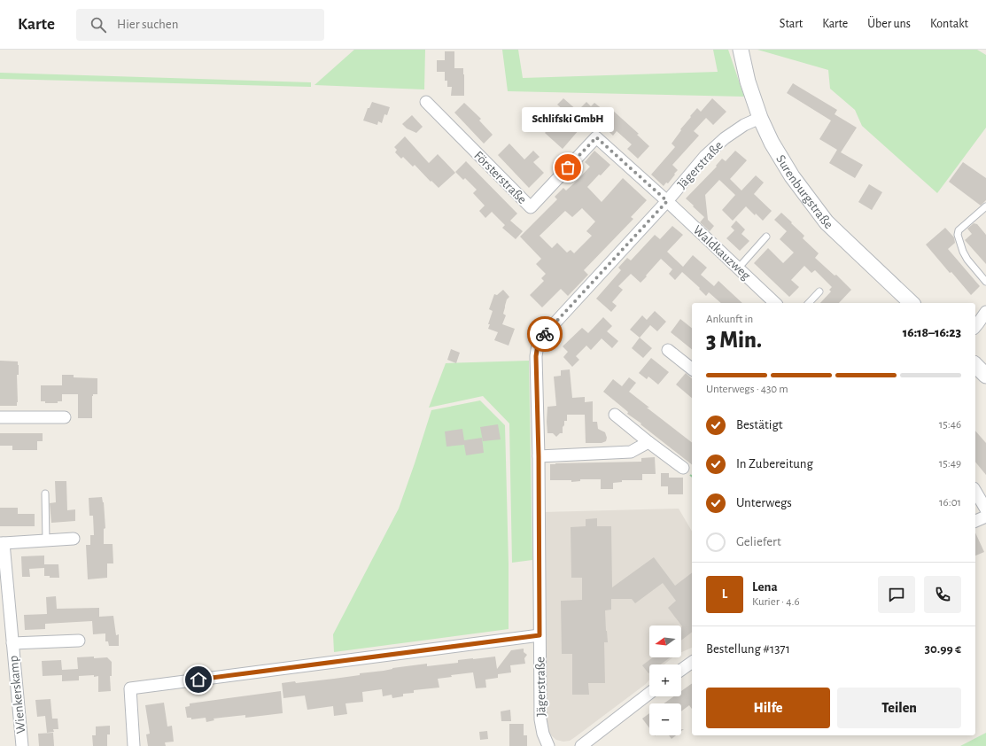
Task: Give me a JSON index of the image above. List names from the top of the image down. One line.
{"streets":{"street":["Jägerstraße","Försterstraße","Surenburgstraße","Waldkauzweg","Wienkerskamp"]},"crossings":[["Jägerstraße","Försterstraße"],["Jägerstraße","Surenburgstraße"],["Jägerstraße","Waldkauzweg"],["Försterstraße","Waldkauzweg"]],"places":["Schlifski GmbH"],"north":"left","page":{"header":"Karte","search":"Hier suchen","nav":["Start","Karte","Über uns","Kontakt"],"bubble":"Schlifski GmbH","heading":["3 Min.","Ankunft in","16:18–16:23"],"panel":["Lena","Kurier · 4.6","Bestellung #1371","30.99 €"],"bar":"Unterwegs · 430 m","list":[["Bestätigt","15:46"],["In Zubereitung","15:49"],["Unterwegs","16:01"],"Geliefert"],"round":"L","map_buttons":["+","−"],"buttons":["Hilfe","Teilen"]}}
